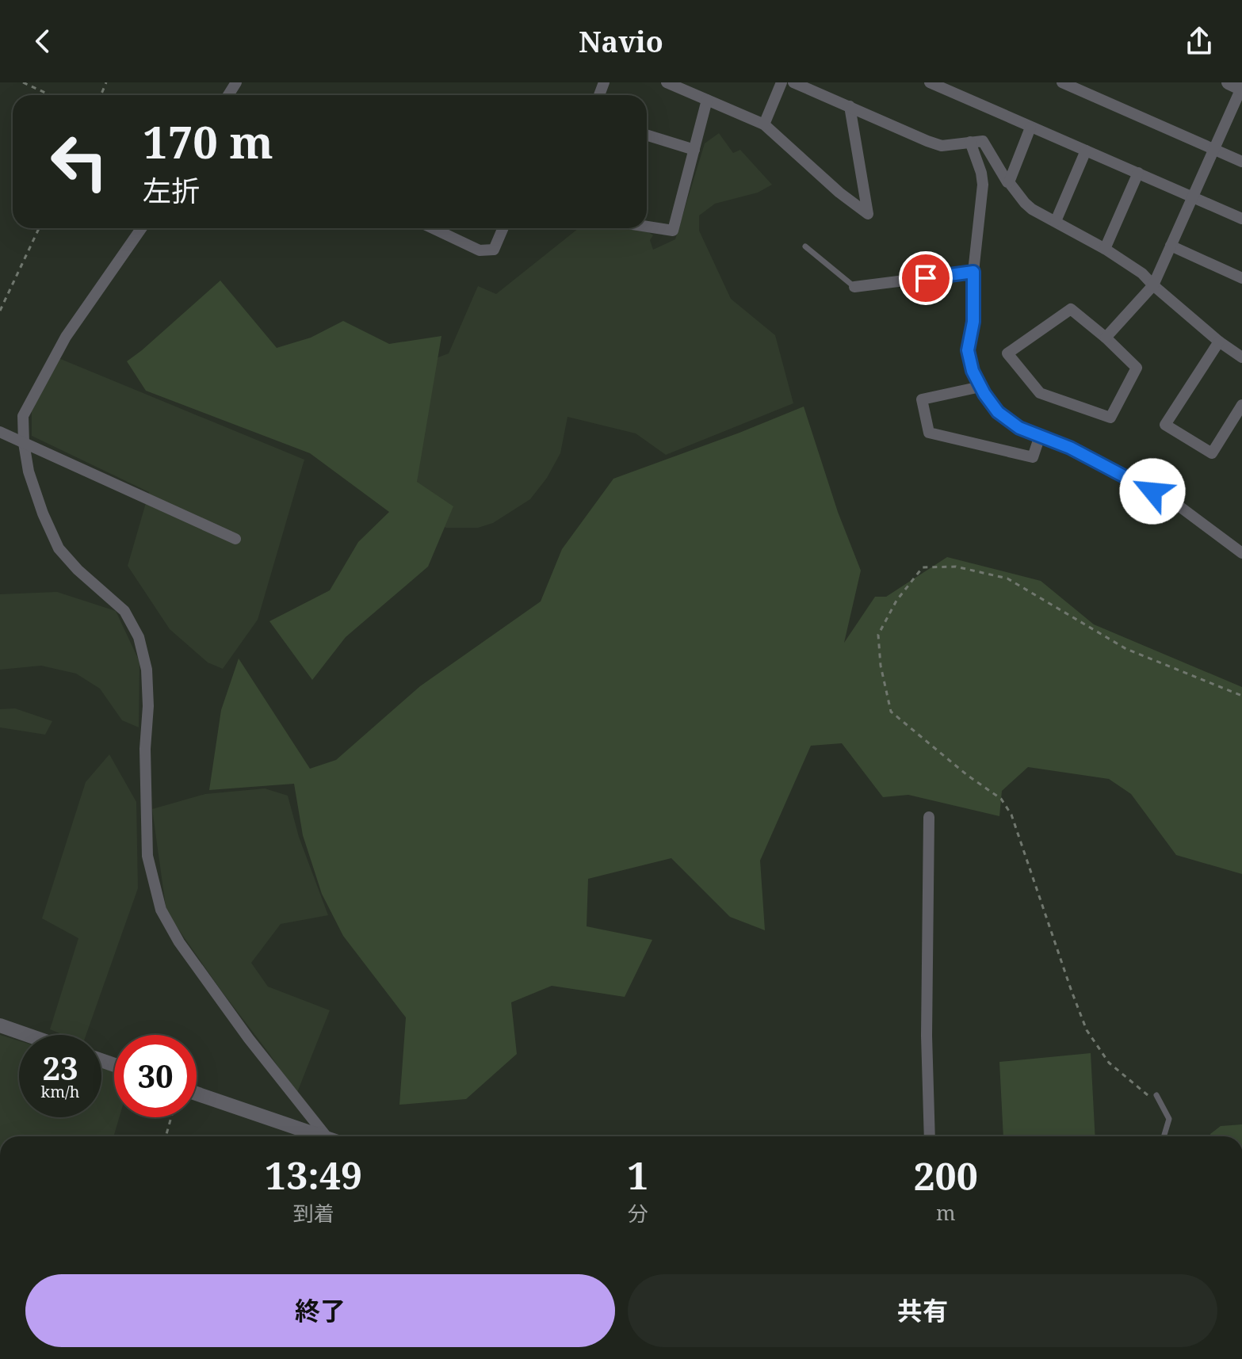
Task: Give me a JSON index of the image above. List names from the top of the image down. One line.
{"page":{"header":"Navio","turn":["170 m","左折"],"speed":"23 km/h","limit":"30","eta":["13:49","到着","1","分","200","m"],"buttons":["終了","共有"]}}
